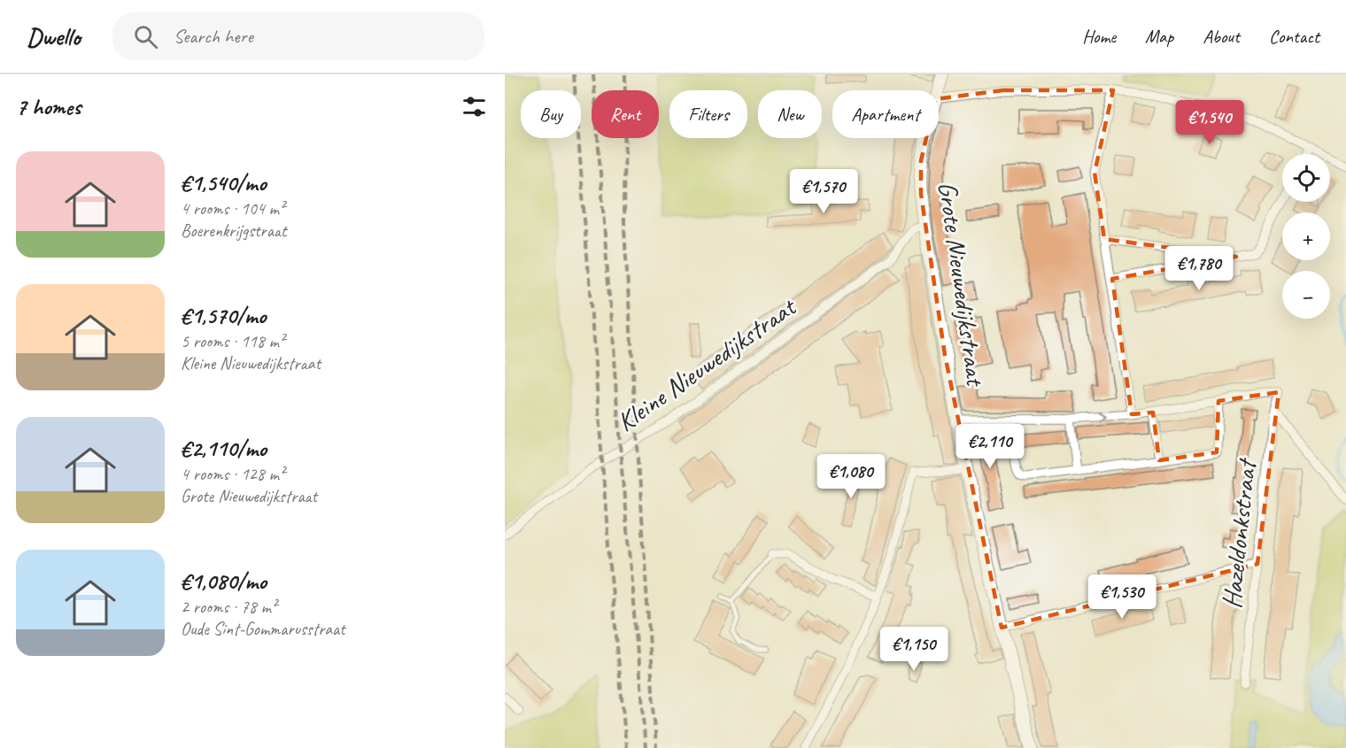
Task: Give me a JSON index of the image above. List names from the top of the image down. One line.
{"streets":{"main road":["Grote Nieuwedijkstraat"],"street":["Kleine Nieuwedijkstraat","Hazeldonkstraat"]},"crossings":[["Grote Nieuwedijkstraat","Kleine Nieuwedijkstraat"]],"page":{"header":"Dwello","search":"Search here","nav":["Home","Map","About","Contact"],"heading":"7 homes","chip":["Buy","Rent","Filters","New","Apartment"],"price":["€1,540","€1,570","€1,780","€2,110","€1,080","€1,530","€1,150"],"list":[{"name":"€1,540/mo","note":"4 rooms · 104 m² · Boerenkrijgstraat"},{"name":"€1,570/mo","note":"5 rooms · 118 m² · Kleine Nieuwedijkstraat"},{"name":"€2,110/mo","note":"4 rooms · 128 m² · Grote Nieuwedijkstraat"},{"name":"€1,080/mo","note":"2 rooms · 78 m² · Oude Sint-Gommarusstraat"}],"map_buttons":["+","−"]}}
